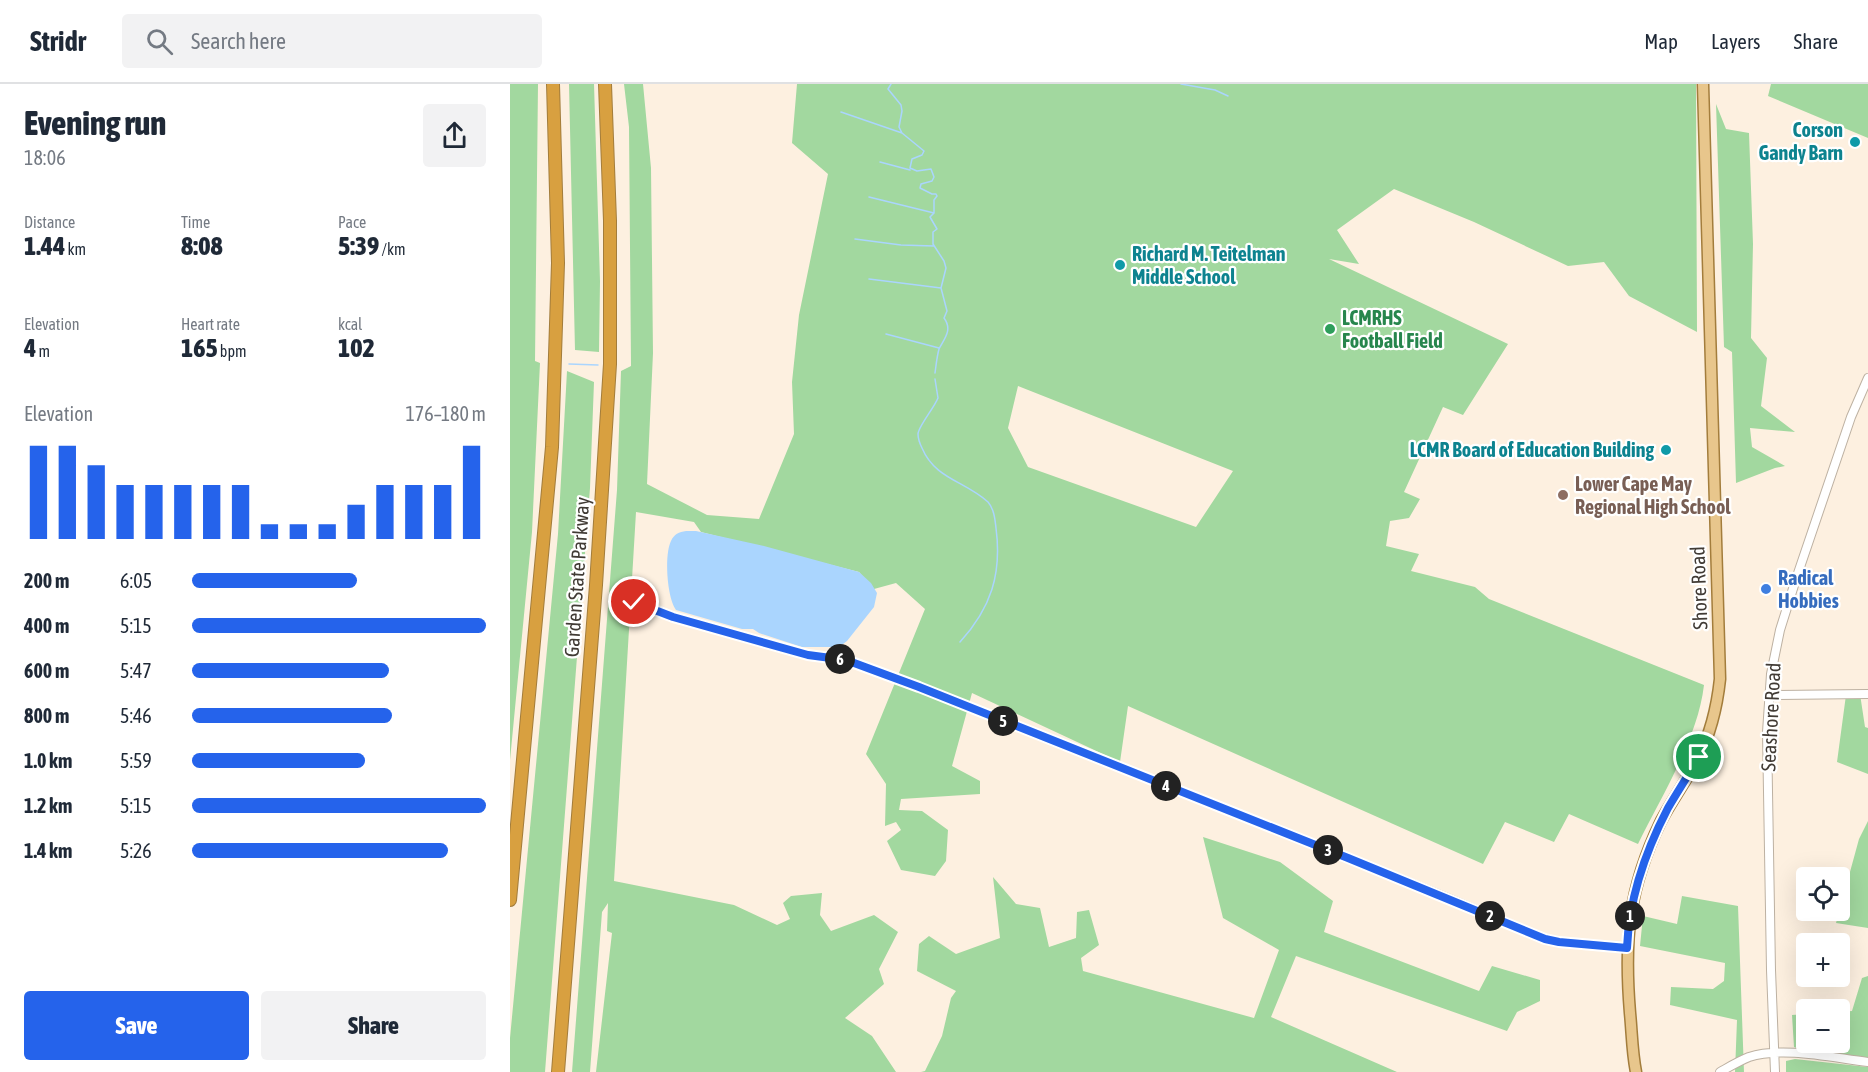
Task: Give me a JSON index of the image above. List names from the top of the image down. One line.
{"streets":{"highway":["Garden State Parkway"],"main road":["Shore Road"],"street":["Seashore Road"]},"places":["Corson Gandy Barn","Richard M. Teitelman Middle School","LCMRHS Football Field","LCMR Board of Education Building","Lower Cape May Regional High School","Radical Hobbies"],"page":{"header":"Stridr","search":"Search here","nav":["Map","Layers","Share"],"heading":["Evening run","18:06"],"stats":[["Distance","1.44 km"],["Time","8:08"],["Pace","5:39 /km"],["Elevation","4 m"],["Heart rate","165 bpm"],["kcal","102"]],"chart":["Elevation","176–180 m"],"list":[{"name":"200 m","note":"6:05"},{"name":"400 m","note":"5:15"},{"name":"600 m","note":"5:47"},{"name":"800 m","note":"5:46"},{"name":"1.0 km","note":"5:59"},{"name":"1.2 km","note":"5:15"},{"name":"1.4 km","note":"5:26"}],"pins":["6","5","4","3","1","2"],"map_buttons":["+","−"],"buttons":["Save","Share"]}}
